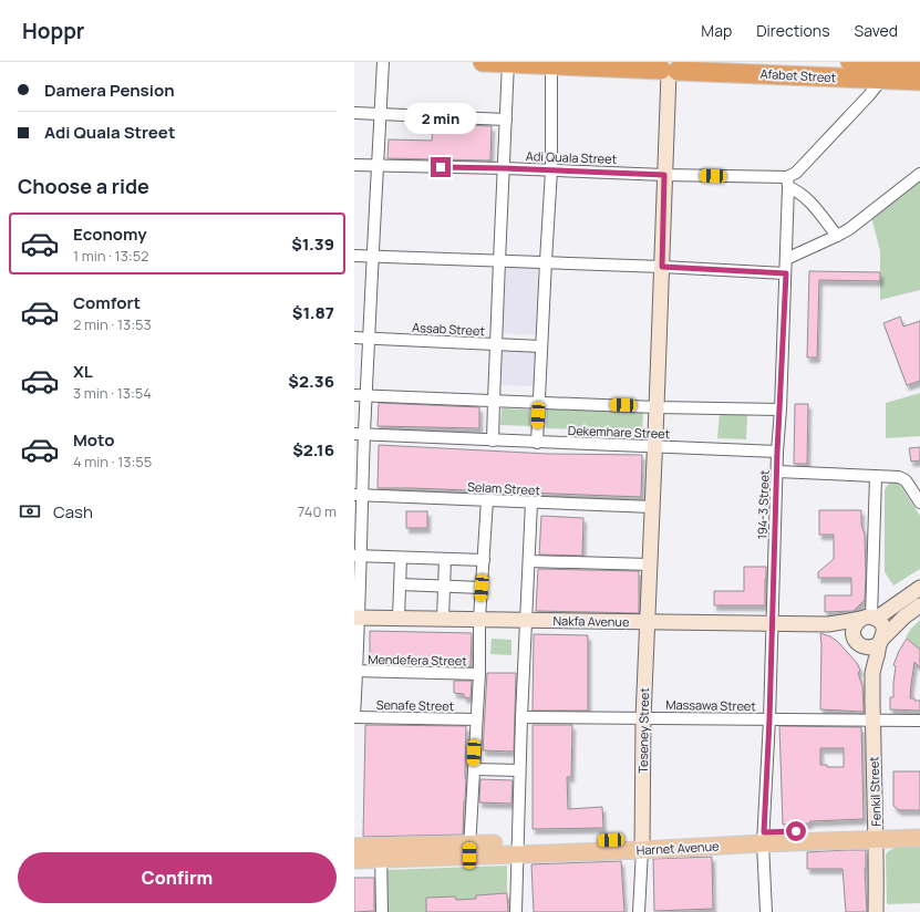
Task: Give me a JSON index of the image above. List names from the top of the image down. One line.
{"streets":{"highway":["Afabet Street"],"main road":["Nakfa Avenue","Teseney Street","Fenkil Street","Harnet Avenue"],"street":["Adi Quala Street","Assab Street","Dekemhare Street","Selam Street","194-3 Street","Mendefera Street","Senafe Street","Massawa Street"]},"crossings":[["Afabet Street","Teseney Street"],["Adi Quala Street","194-3 Street"],["Adi Quala Street","Teseney Street"],["Dekemhare Street","194-3 Street"],["Dekemhare Street","Teseney Street"],["Selam Street","Teseney Street"],["194-3 Street","Nakfa Avenue"],["194-3 Street","Massawa Street"],["194-3 Street","Harnet Avenue"],["Nakfa Avenue","Teseney Street"],["Massawa Street","Teseney Street"],["Massawa Street","Fenkil Street"],["Teseney Street","Harnet Avenue"],["Fenkil Street","Harnet Avenue"]],"page":{"header":"Hoppr","nav":["Map","Directions","Saved"],"banner":["Damera Pension","Adi Quala Street"],"bubble":"2 min","heading":"Choose a ride","list":[{"name":"Economy","note":"1 min · 13:52","value":"$1.39"},{"name":"Comfort","note":"2 min · 13:53","value":"$1.87"},{"name":"XL","note":"3 min · 13:54","value":"$2.36"},{"name":"Moto","note":"4 min · 13:55","value":"$2.16"}],"pay":["Cash","740 m"],"buttons":"Confirm"}}
